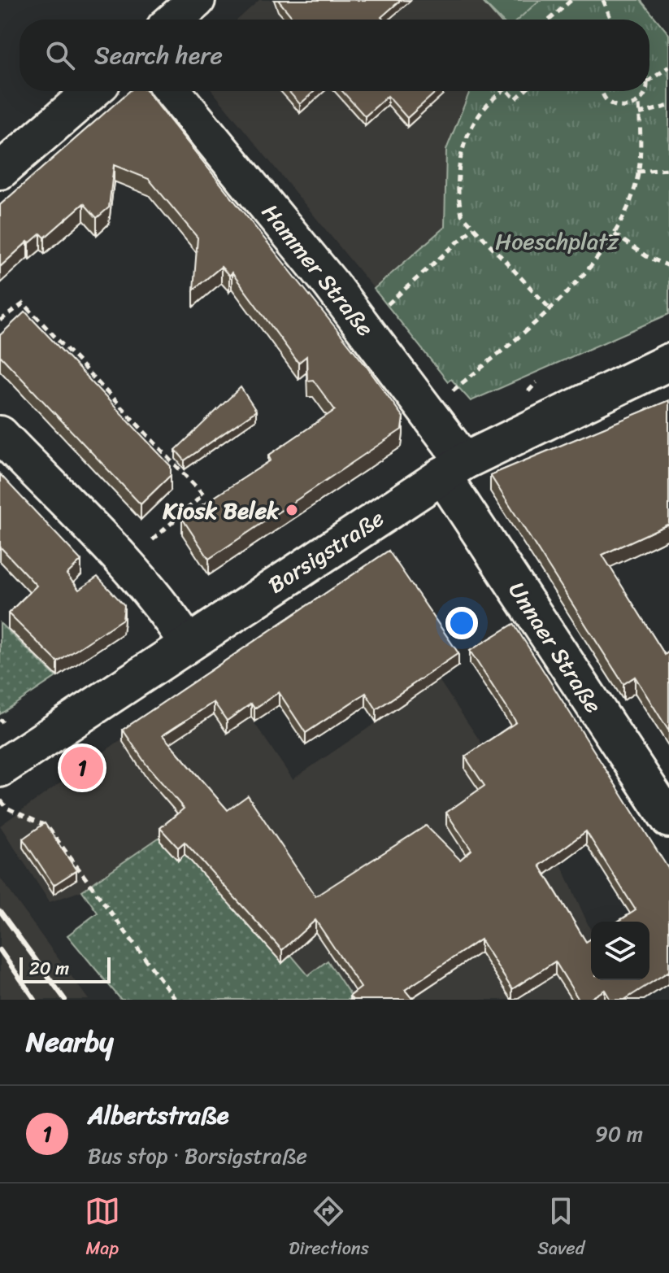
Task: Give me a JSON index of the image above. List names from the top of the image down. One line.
{"streets":{"street":["Hammer Straße","Borsigstraße","Unnaer Straße"]},"crossings":[["Hammer Straße","Borsigstraße"],["Hammer Straße","Unnaer Straße"],["Borsigstraße","Unnaer Straße"]],"parks":["Hoeschplatz"],"places":["Kiosk Belek"],"scale_bar":"20 m","page":{"search":"Search here","pins":"1","scale":"20 m","heading":"Nearby","list":[{"mark":"1","name":"Albertstraße","note":"Bus stop · Borsigstraße","value":"90 m"}],"nav":["Map","Directions","Saved"]}}
